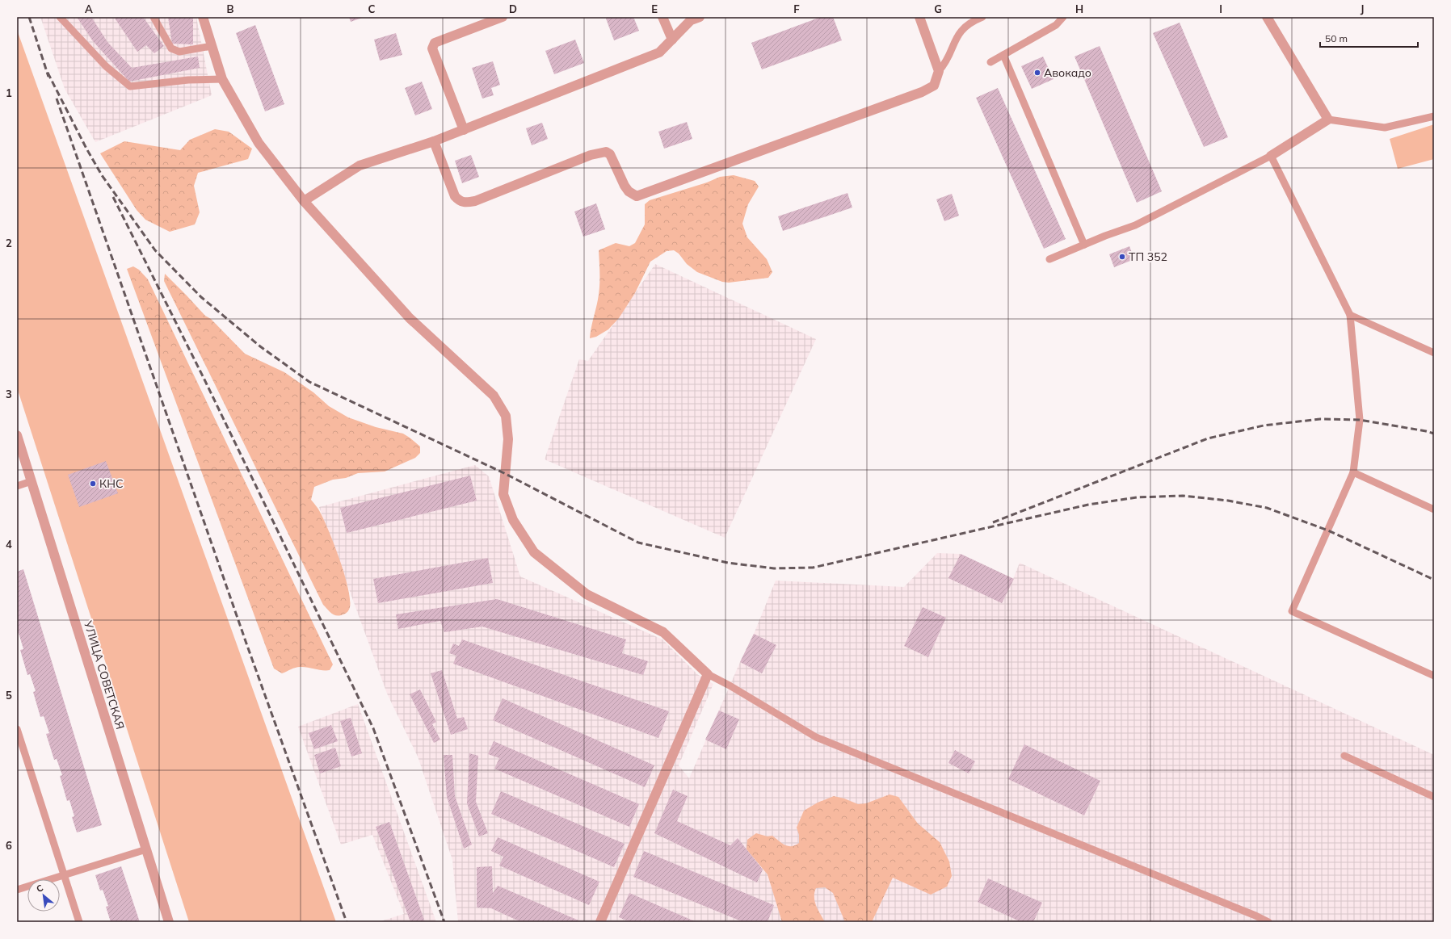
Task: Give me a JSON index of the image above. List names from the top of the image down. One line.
{"streets":{"street":["УЛИЦА СОВЕТСКАЯ"]},"places":["Авокадо","ТП 352","КНС"],"scale_bar":"50 m","north":"top left","grid":{"columns":["A","B","C","D","E","F","G","H","I","J"],"rows":["1","2","3","4","5","6"]}}
